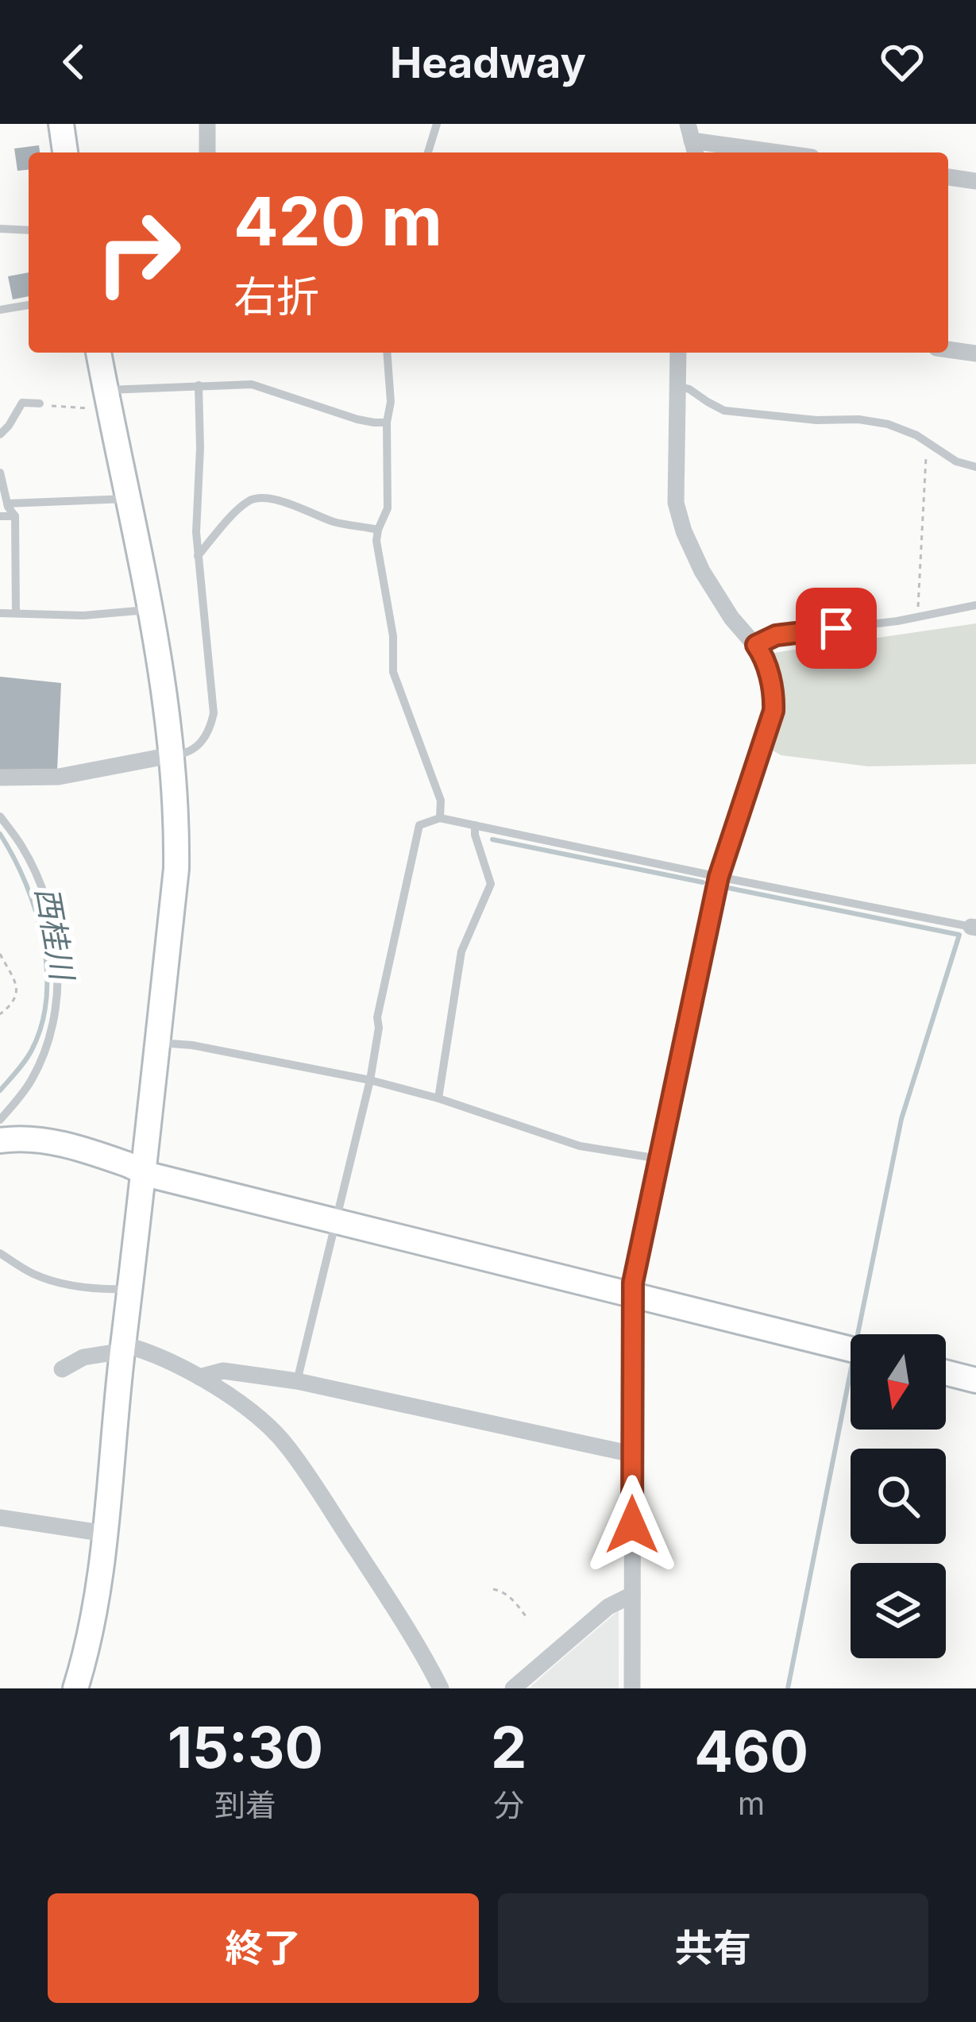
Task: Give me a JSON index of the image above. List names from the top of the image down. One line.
{"water":["西桂川"],"north":"bottom","page":{"header":"Headway","turn":["420 m","右折"],"eta":["15:30","到着","2","分","460","m"],"buttons":["終了","共有"]}}
